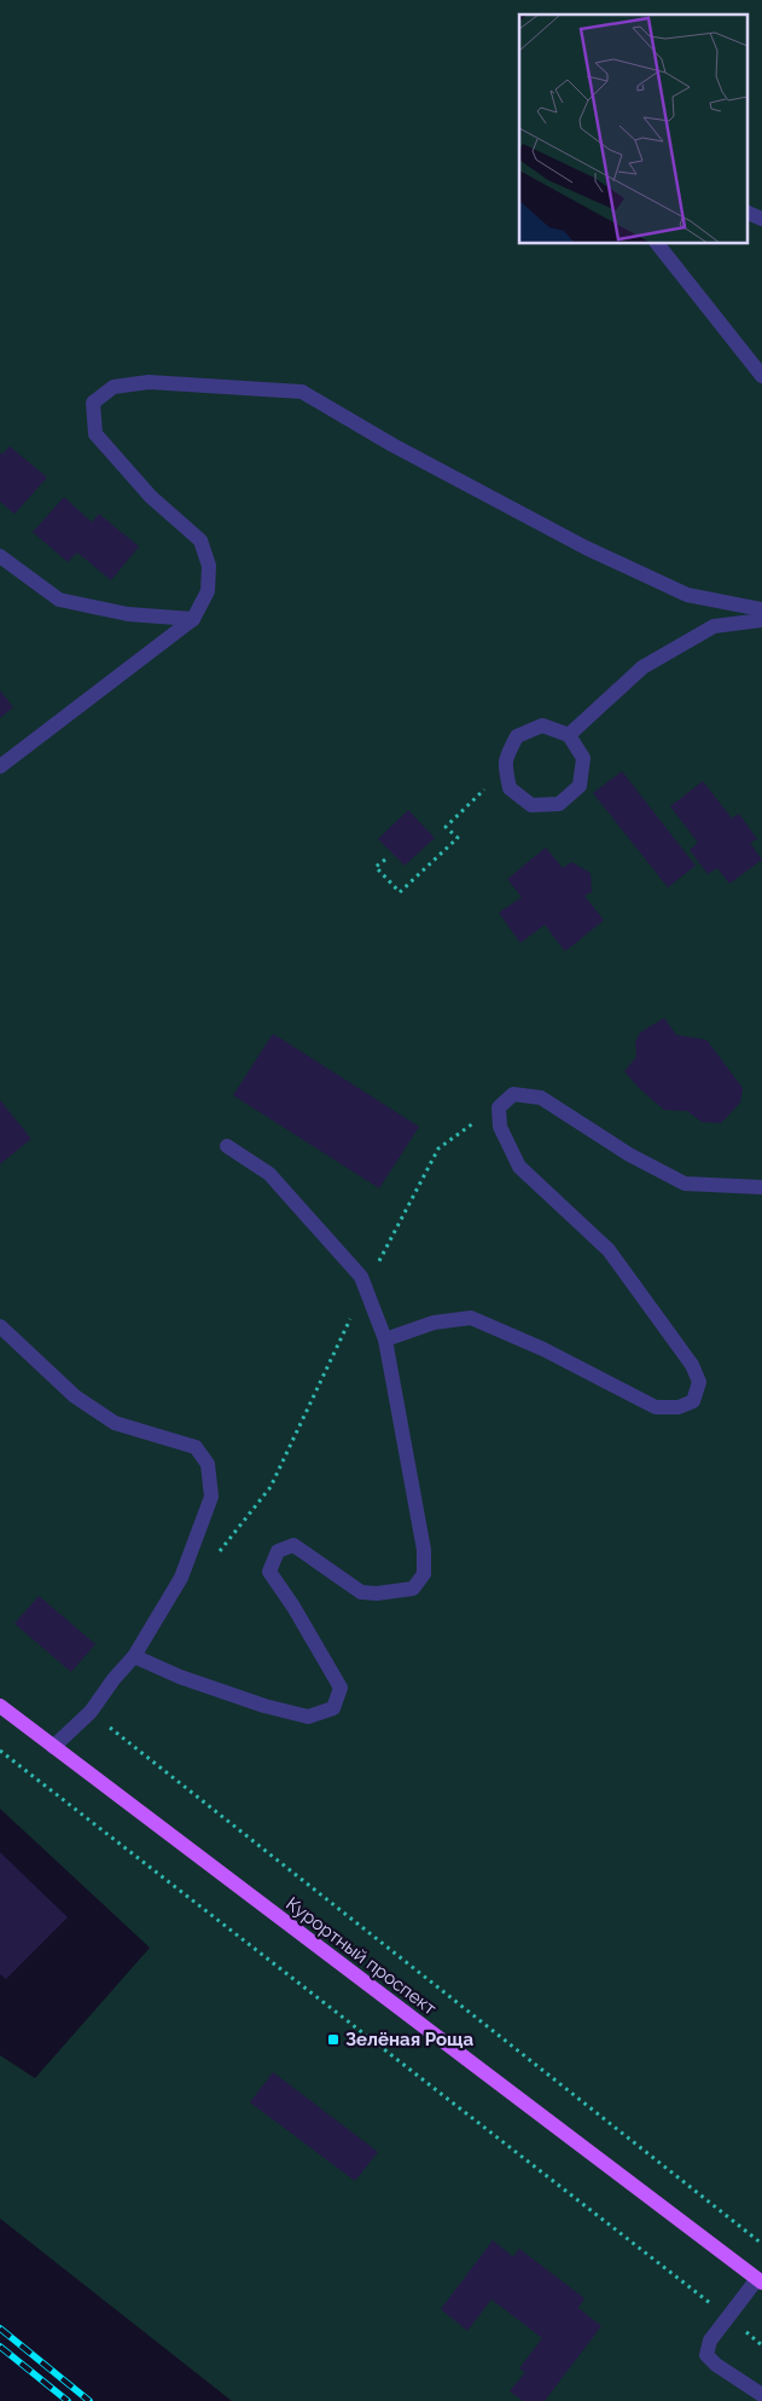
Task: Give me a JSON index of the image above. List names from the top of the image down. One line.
{"streets":{"main road":["Курортный проспект"]},"places":{"transit":["Зелёная Роща"]}}
